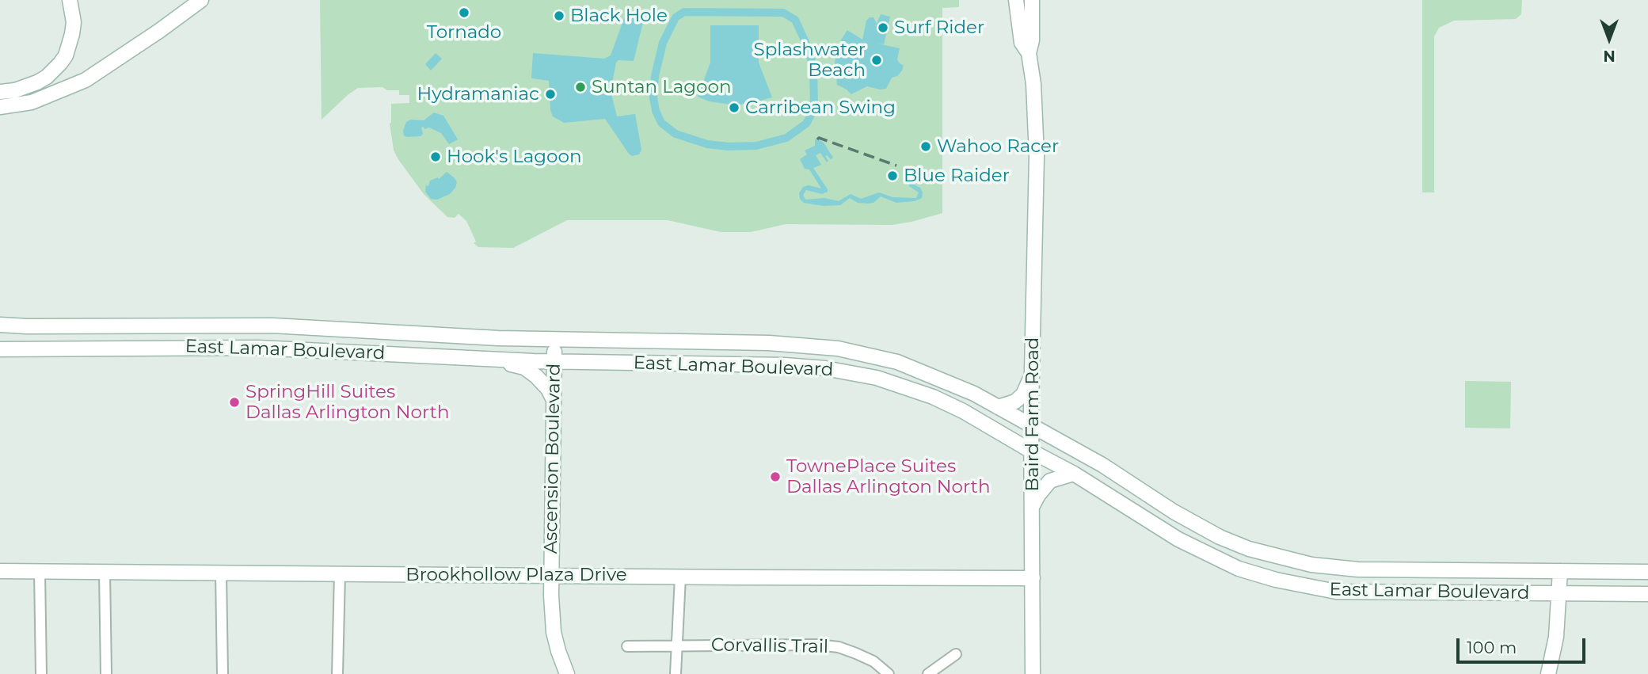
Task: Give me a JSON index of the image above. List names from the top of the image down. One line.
{"streets":{"main road":["East Lamar Boulevard","Baird Farm Road","Ascension Boulevard","Brookhollow Plaza Drive"],"street":["Corvallis Trail"]},"crossings":[["East Lamar Boulevard","Baird Farm Road"],["East Lamar Boulevard","Ascension Boulevard"],["Baird Farm Road","Brookhollow Plaza Drive"],["Ascension Boulevard","Brookhollow Plaza Drive"]],"places":["Tornado","Black Hole","Surf Rider","Splashwater Beach","Suntan Lagoon","Hydramaniac","Carribean Swing","Wahoo Racer","Hook's Lagoon","Blue Raider","SpringHill Suites Dallas Arlington North","TownePlace Suites Dallas Arlington North"],"scale_bar":"100 m","north":"bottom"}
